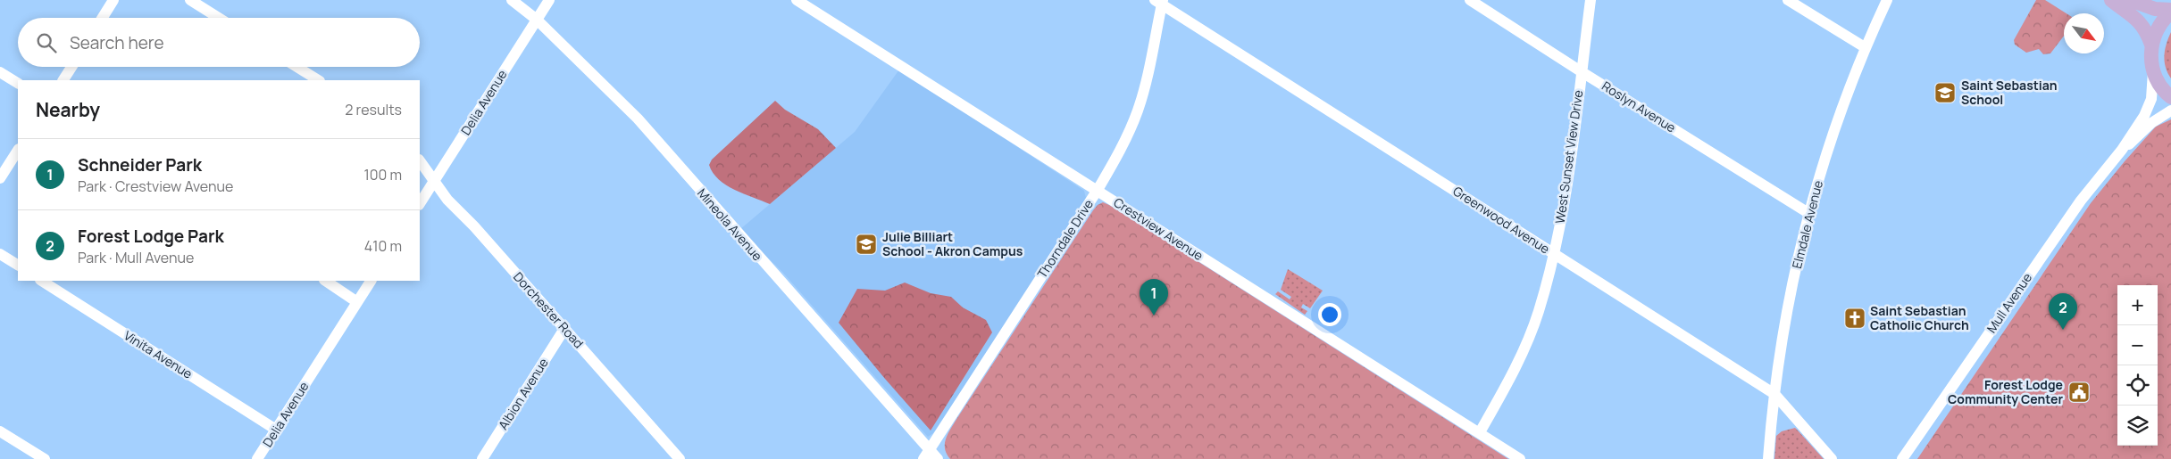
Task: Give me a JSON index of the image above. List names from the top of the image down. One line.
{"streets":{"street":["Delia Avenue","Roslyn Avenue","West Sunset View Drive","Greenwood Avenue","Mineola Avenue","Elmdale Avenue","Crestview Avenue","Thorndale Drive","Mull Avenue","Dorchester Road","Vinita Avenue","Albion Avenue"]},"crossings":[["Delia Avenue","Mineola Avenue"],["Delia Avenue","Dorchester Road"],["Delia Avenue","Vinita Avenue"],["Roslyn Avenue","West Sunset View Drive"],["Roslyn Avenue","Elmdale Avenue"],["West Sunset View Drive","Greenwood Avenue"],["West Sunset View Drive","Crestview Avenue"],["Greenwood Avenue","Elmdale Avenue"],["Greenwood Avenue","Thorndale Drive"],["Mineola Avenue","Thorndale Drive"],["Crestview Avenue","Thorndale Drive"],["Dorchester Road","Albion Avenue"]],"places":{"school or university":["Saint Sebastian School","Julie Billiart School - Akron Campus"],"church":["Saint Sebastian Catholic Church"],"public building":["Forest Lodge Community Center"]},"north":"bottom right","page":{"search":"Search here","heading":["Nearby","2 results"],"list":[{"mark":"1","name":"Schneider Park","note":"Park · Crestview Avenue","value":"100 m"},{"mark":"2","name":"Forest Lodge Park","note":"Park · Mull Avenue","value":"410 m"}],"pins":["1","2"],"map_buttons":["+","−"]}}
